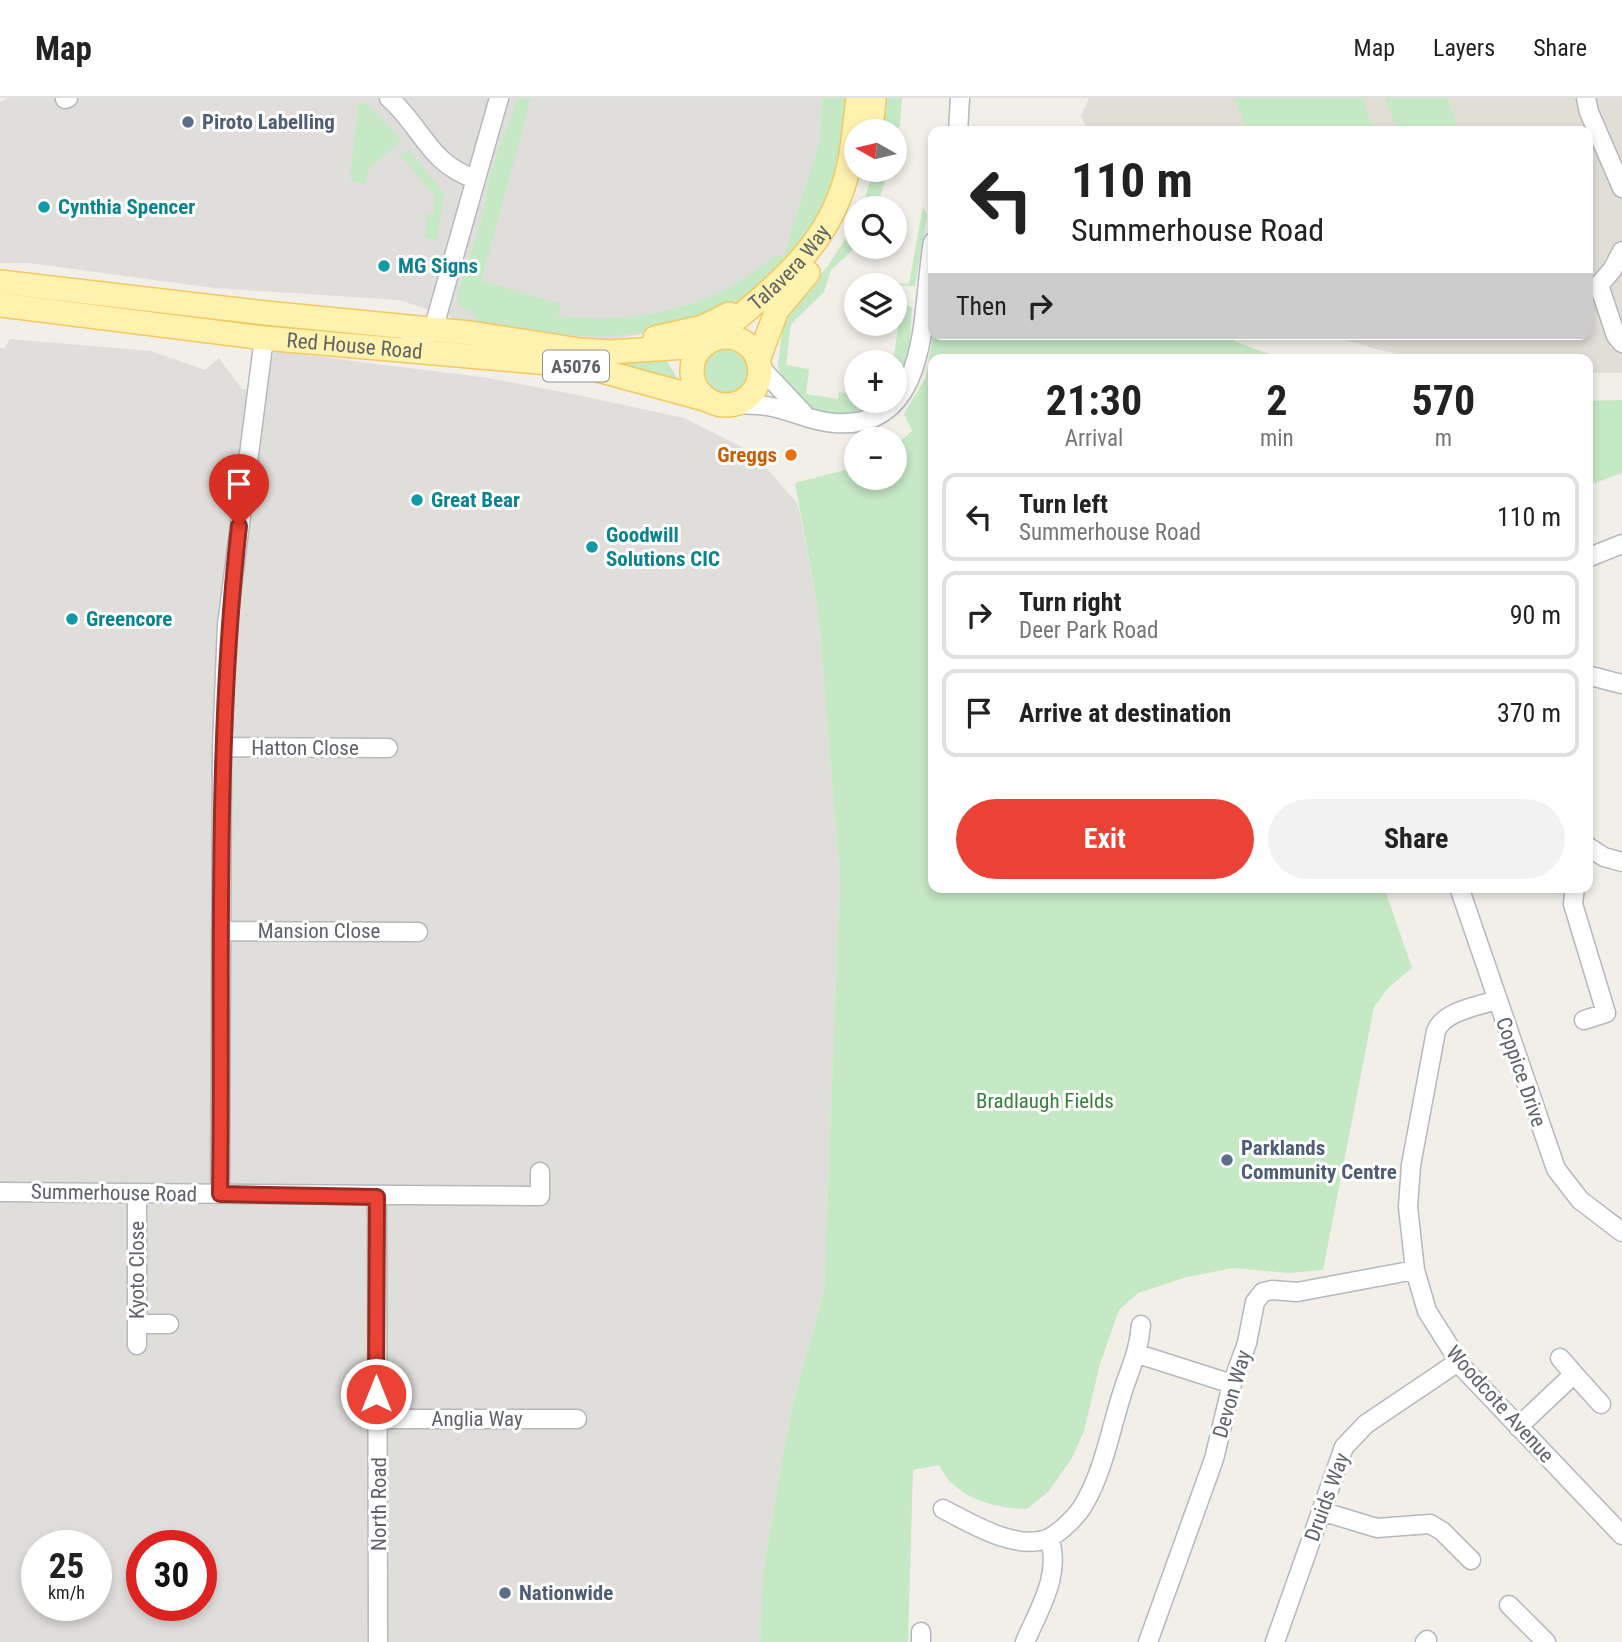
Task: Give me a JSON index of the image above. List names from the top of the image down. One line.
{"streets":{"main road":["Talavera Way","Red House Road","A5076"],"street":["Hatton Close","Mansion Close","Coppice Drive","Summerhouse Road","Kyoto Close","Devon Way","Woodcote Avenue","Anglia Way","Druids Way","North Road"]},"crossings":[["Talavera Way","Red House Road"],["Coppice Drive","Woodcote Avenue"],["Summerhouse Road","Kyoto Close"],["Summerhouse Road","North Road"],["Devon Way","Woodcote Avenue"],["Woodcote Avenue","Druids Way"],["Anglia Way","North Road"]],"parks":["Bradlaugh Fields"],"places":["Piroto Labelling","Cynthia Spencer","MG Signs","Greggs","Great Bear","Goodwill Solutions CIC","Greencore","Parklands Community Centre","Nationwide"],"north":"left","page":{"header":"Map","nav":["Map","Layers","Share"],"map_buttons":["+","−"],"turn":["110 m","Summerhouse Road"],"then":"Then","eta":["21:30","Arrival","2","min","570","m"],"list":[{"name":"Turn left","note":"Summerhouse Road","value":"110 m"},{"name":"Turn right","note":"Deer Park Road","value":"90 m"},{"name":"Arrive at destination","value":"370 m"}],"buttons":["Exit","Share"],"speed":"25 km/h","limit":"30"}}
